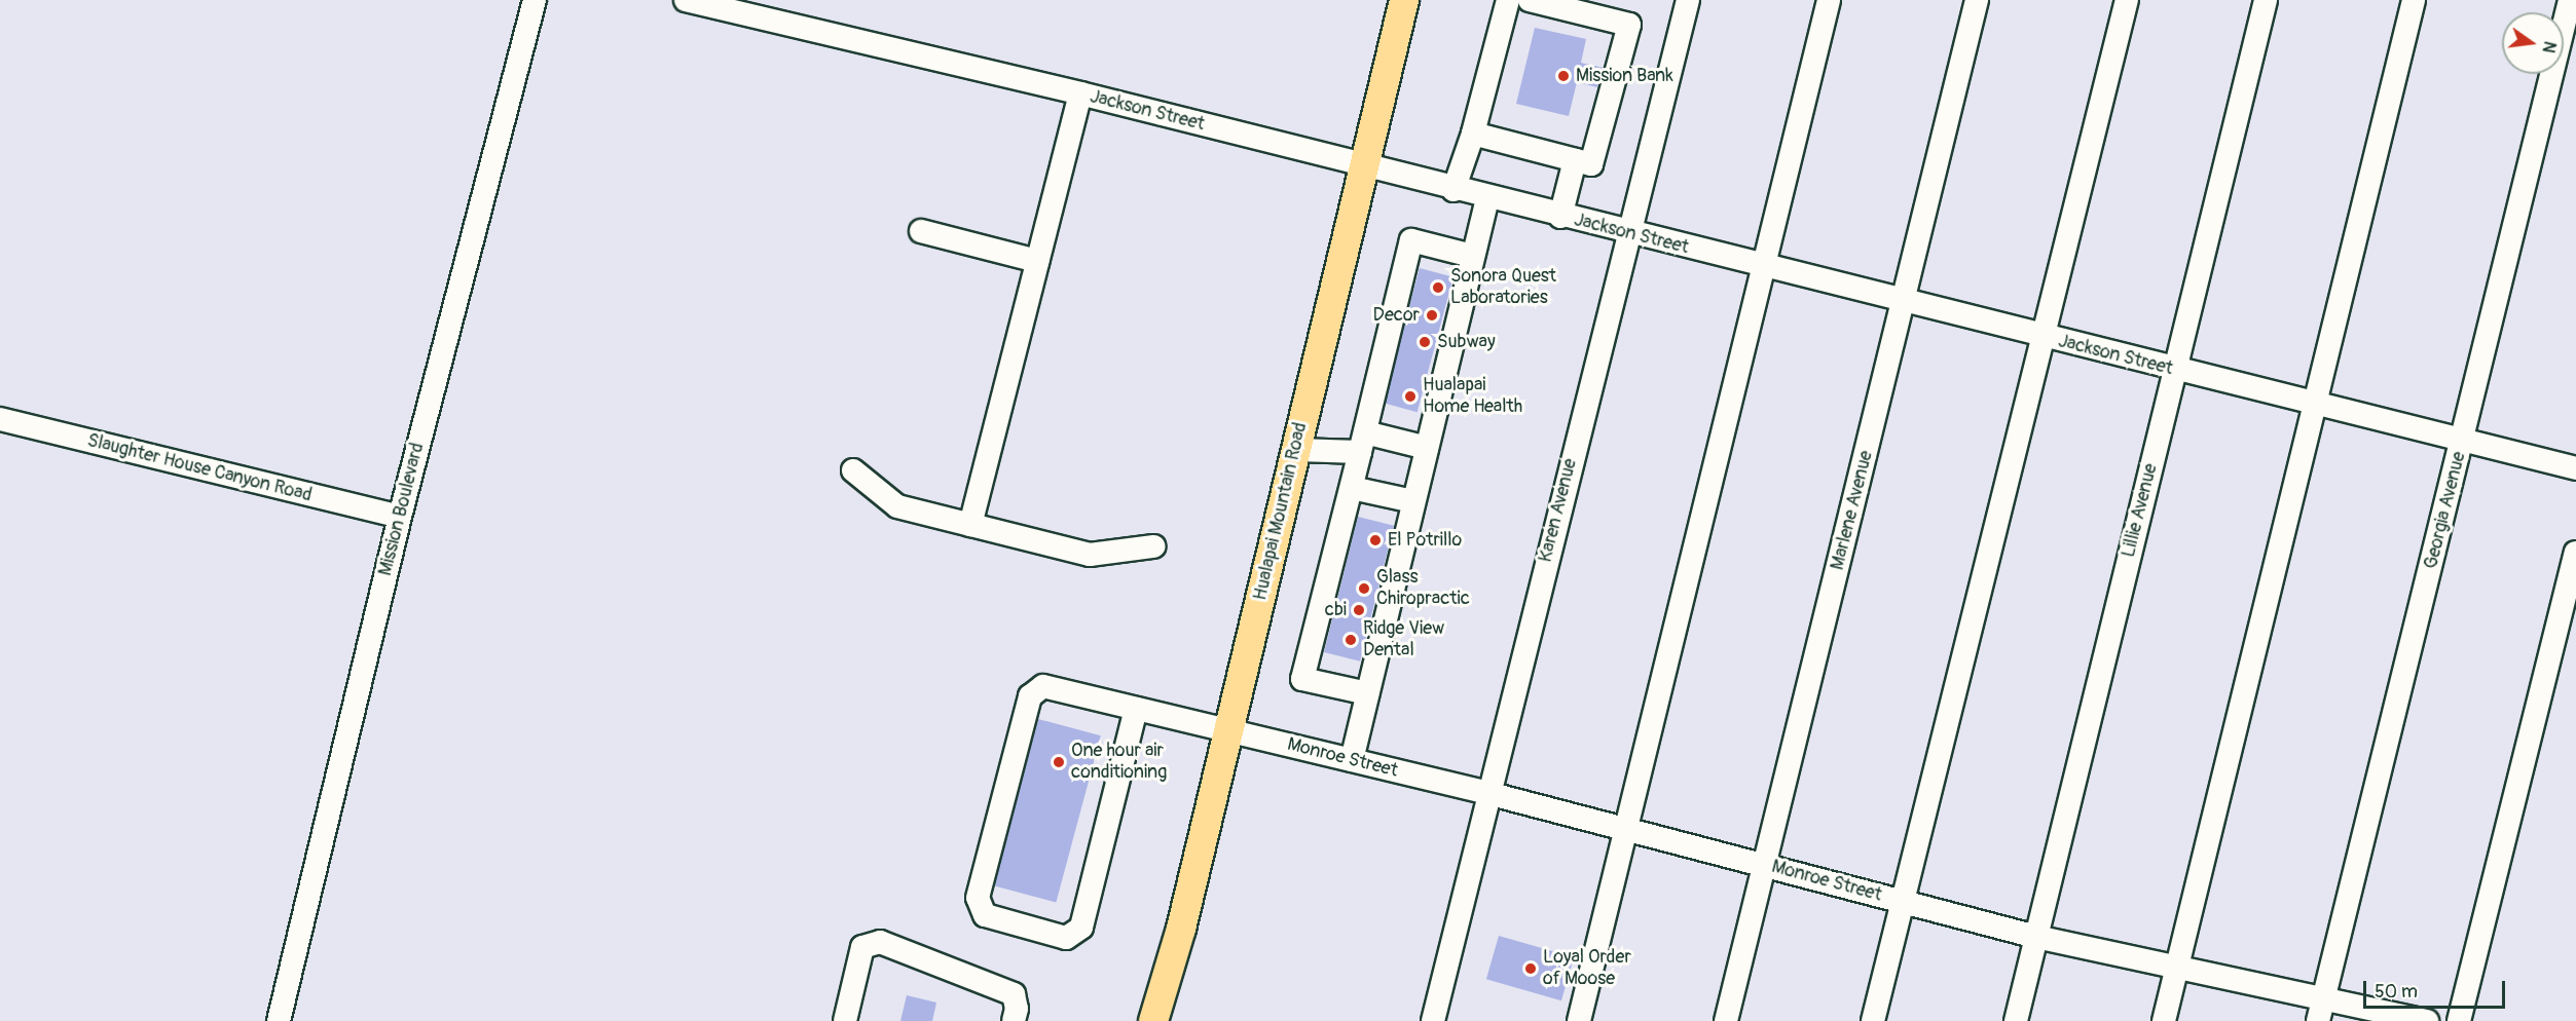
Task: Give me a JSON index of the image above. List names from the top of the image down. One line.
{"streets":{"main road":["Hualapai Mountain Road"],"street":["Jackson Street","Slaughter House Canyon Road","Mission Boulevard","Karen Avenue","Marlene Avenue","Lillie Avenue","Georgia Avenue","Monroe Street"]},"crossings":[["Jackson Street","Karen Avenue"],["Jackson Street","Marlene Avenue"],["Jackson Street","Lillie Avenue"],["Jackson Street","Georgia Avenue"],["Jackson Street","Hualapai Mountain Road"],["Slaughter House Canyon Road","Mission Boulevard"],["Karen Avenue","Monroe Street"],["Marlene Avenue","Monroe Street"],["Lillie Avenue","Monroe Street"],["Georgia Avenue","Monroe Street"],["Hualapai Mountain Road","Monroe Street"]],"places":["Mission Bank","Sonora Quest Laboratories","Decor","Subway","Hualapai Home Health","El Potrillo","Glass Chiropractic","cbi","Ridge View Dental","One hour air conditioning","Loyal Order of Moose"],"scale_bar":"50 m","north":"right"}
